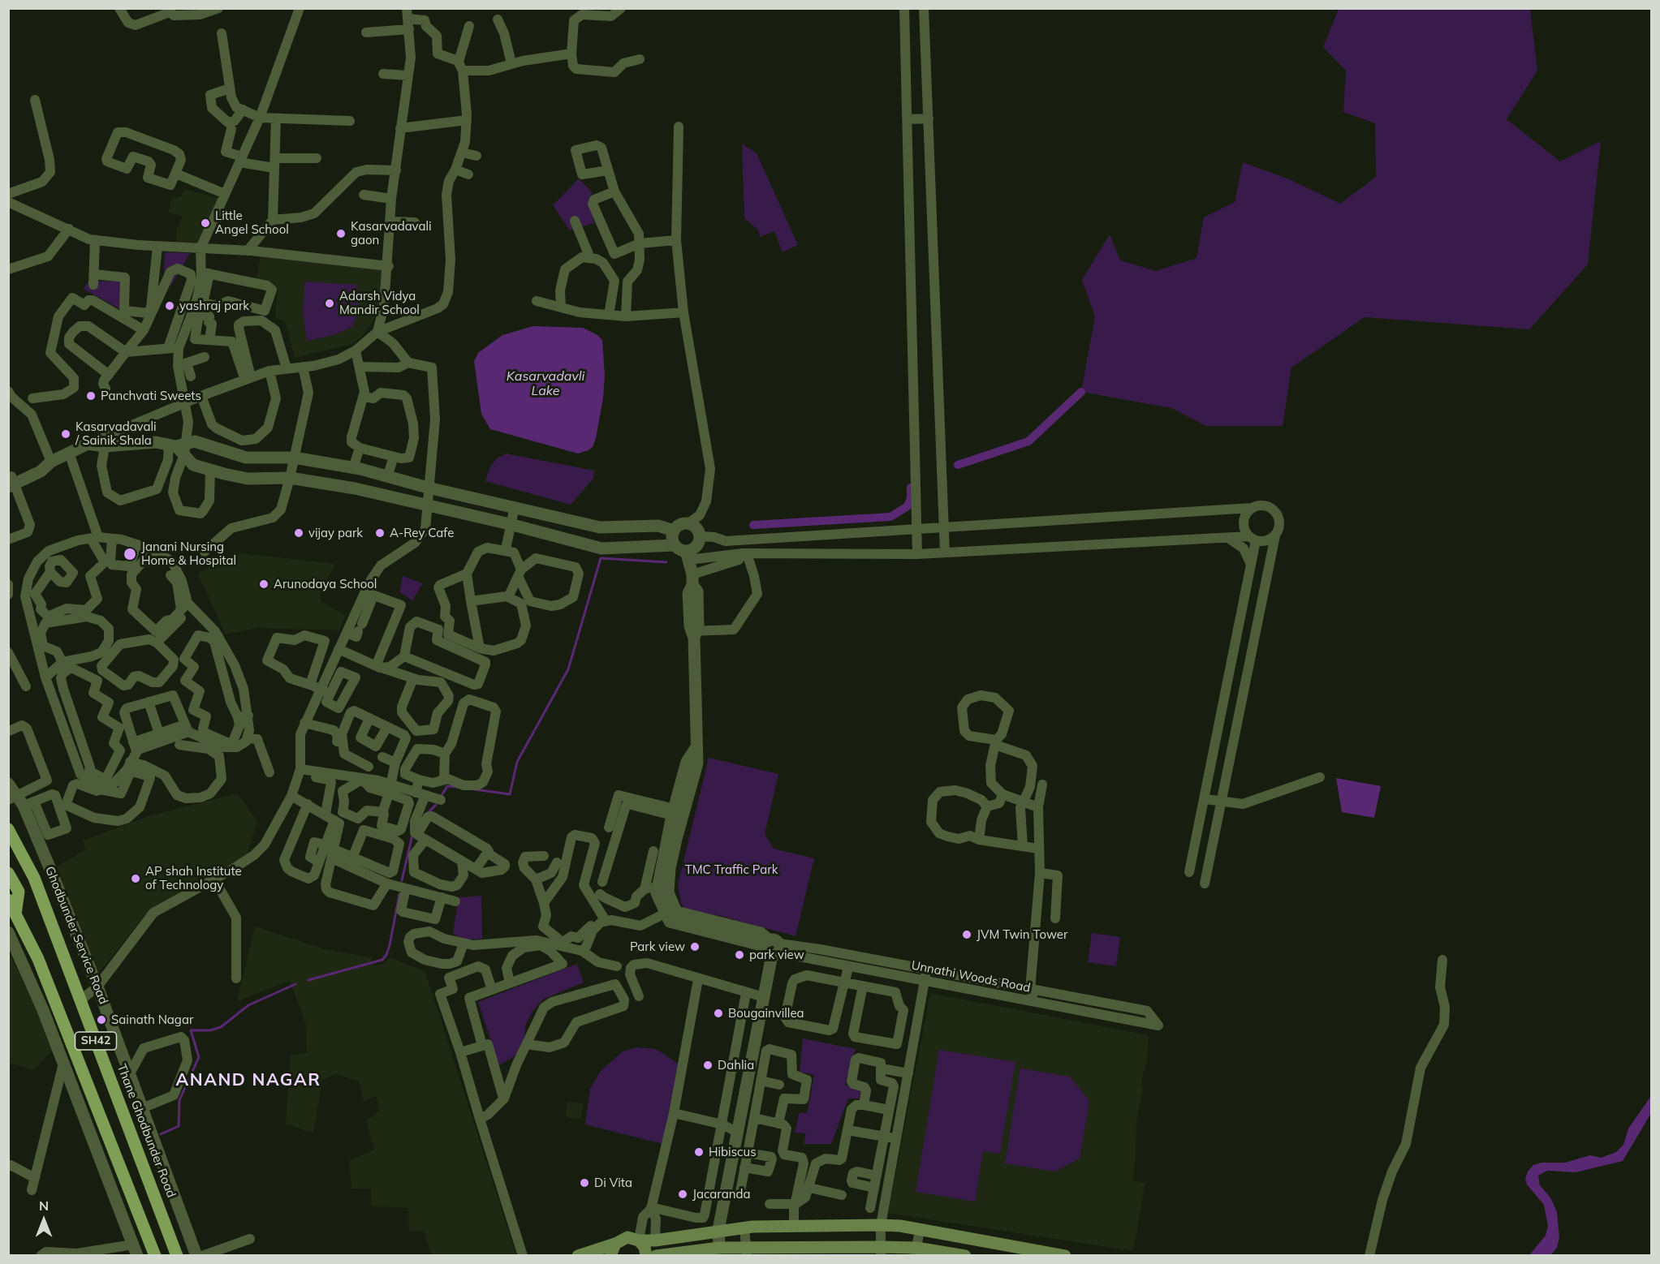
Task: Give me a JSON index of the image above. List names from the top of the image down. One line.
{"streets":{"main road":["SH42","Thane Ghodbunder Road"],"street":["Ghodbunder Service Road","Unnathi Woods Road"]},"districts":["ANAND NAGAR"],"water":["Kasarvadavli Lake"],"parks":["TMC Traffic Park"],"places":["Little Angel School","Kasarvadavali gaon","Adarsh Vidya Mandir School","yashraj park","Panchvati Sweets","Kasarvadavali / Sainik Shala","vijay park","A-Rey Cafe","Janani Nursing Home & Hospital","Arunodaya School","AP shah Institute of Technology","JVM Twin Tower","Park view","park view","Bougainvillea","Sainath Nagar","Dahlia","Hibiscus","Di Vita","Jacaranda"],"north":"top"}
